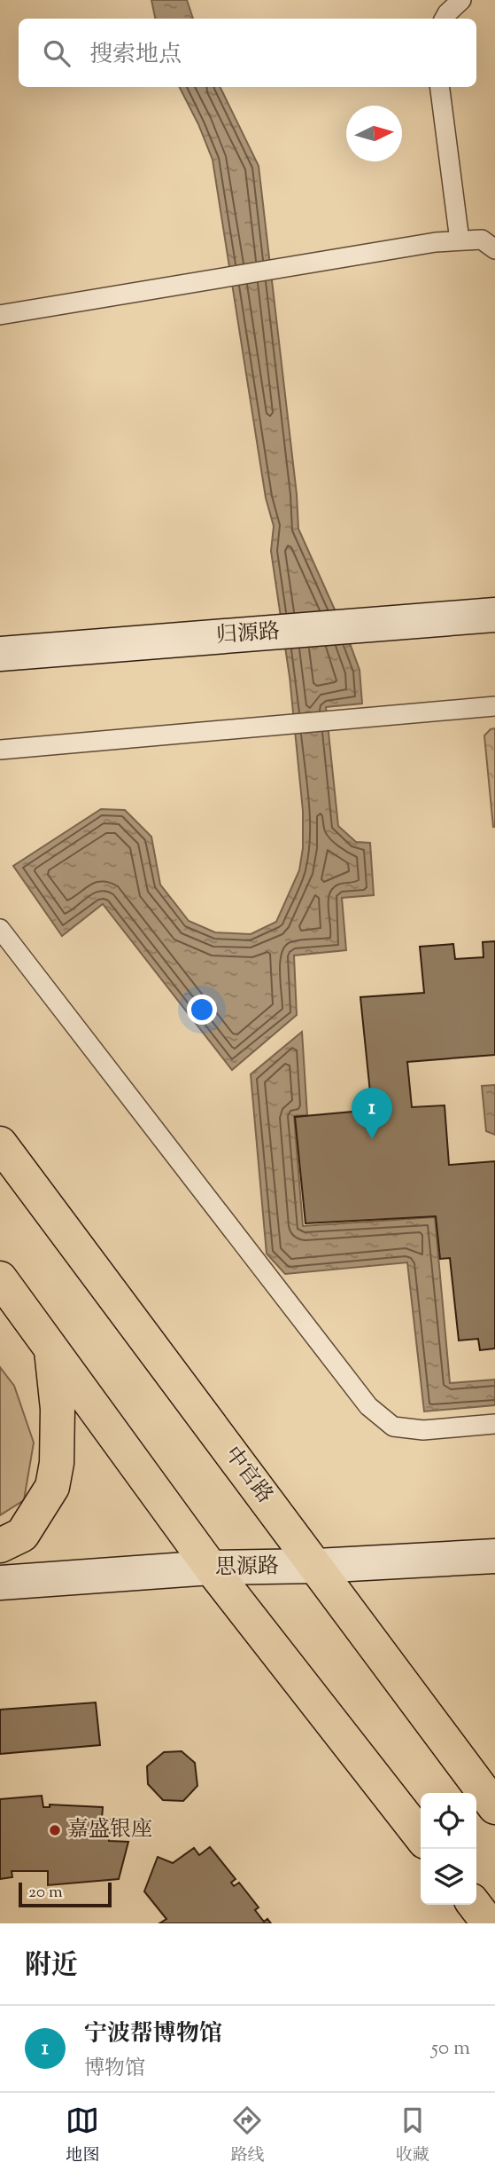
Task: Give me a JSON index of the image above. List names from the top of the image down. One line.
{"streets":{"main road":["中官路"],"street":["归源路","思源路"]},"crossings":[["中官路","思源路"]],"places":["嘉盛银座"],"scale_bar":"20 m","north":"right","page":{"search":"搜索地点","pins":"1","scale":"20 m","heading":"附近","list":[{"mark":"1","name":"宁波帮博物馆","note":"博物馆","value":"50 m"}],"nav":["地图","路线","收藏"]}}
